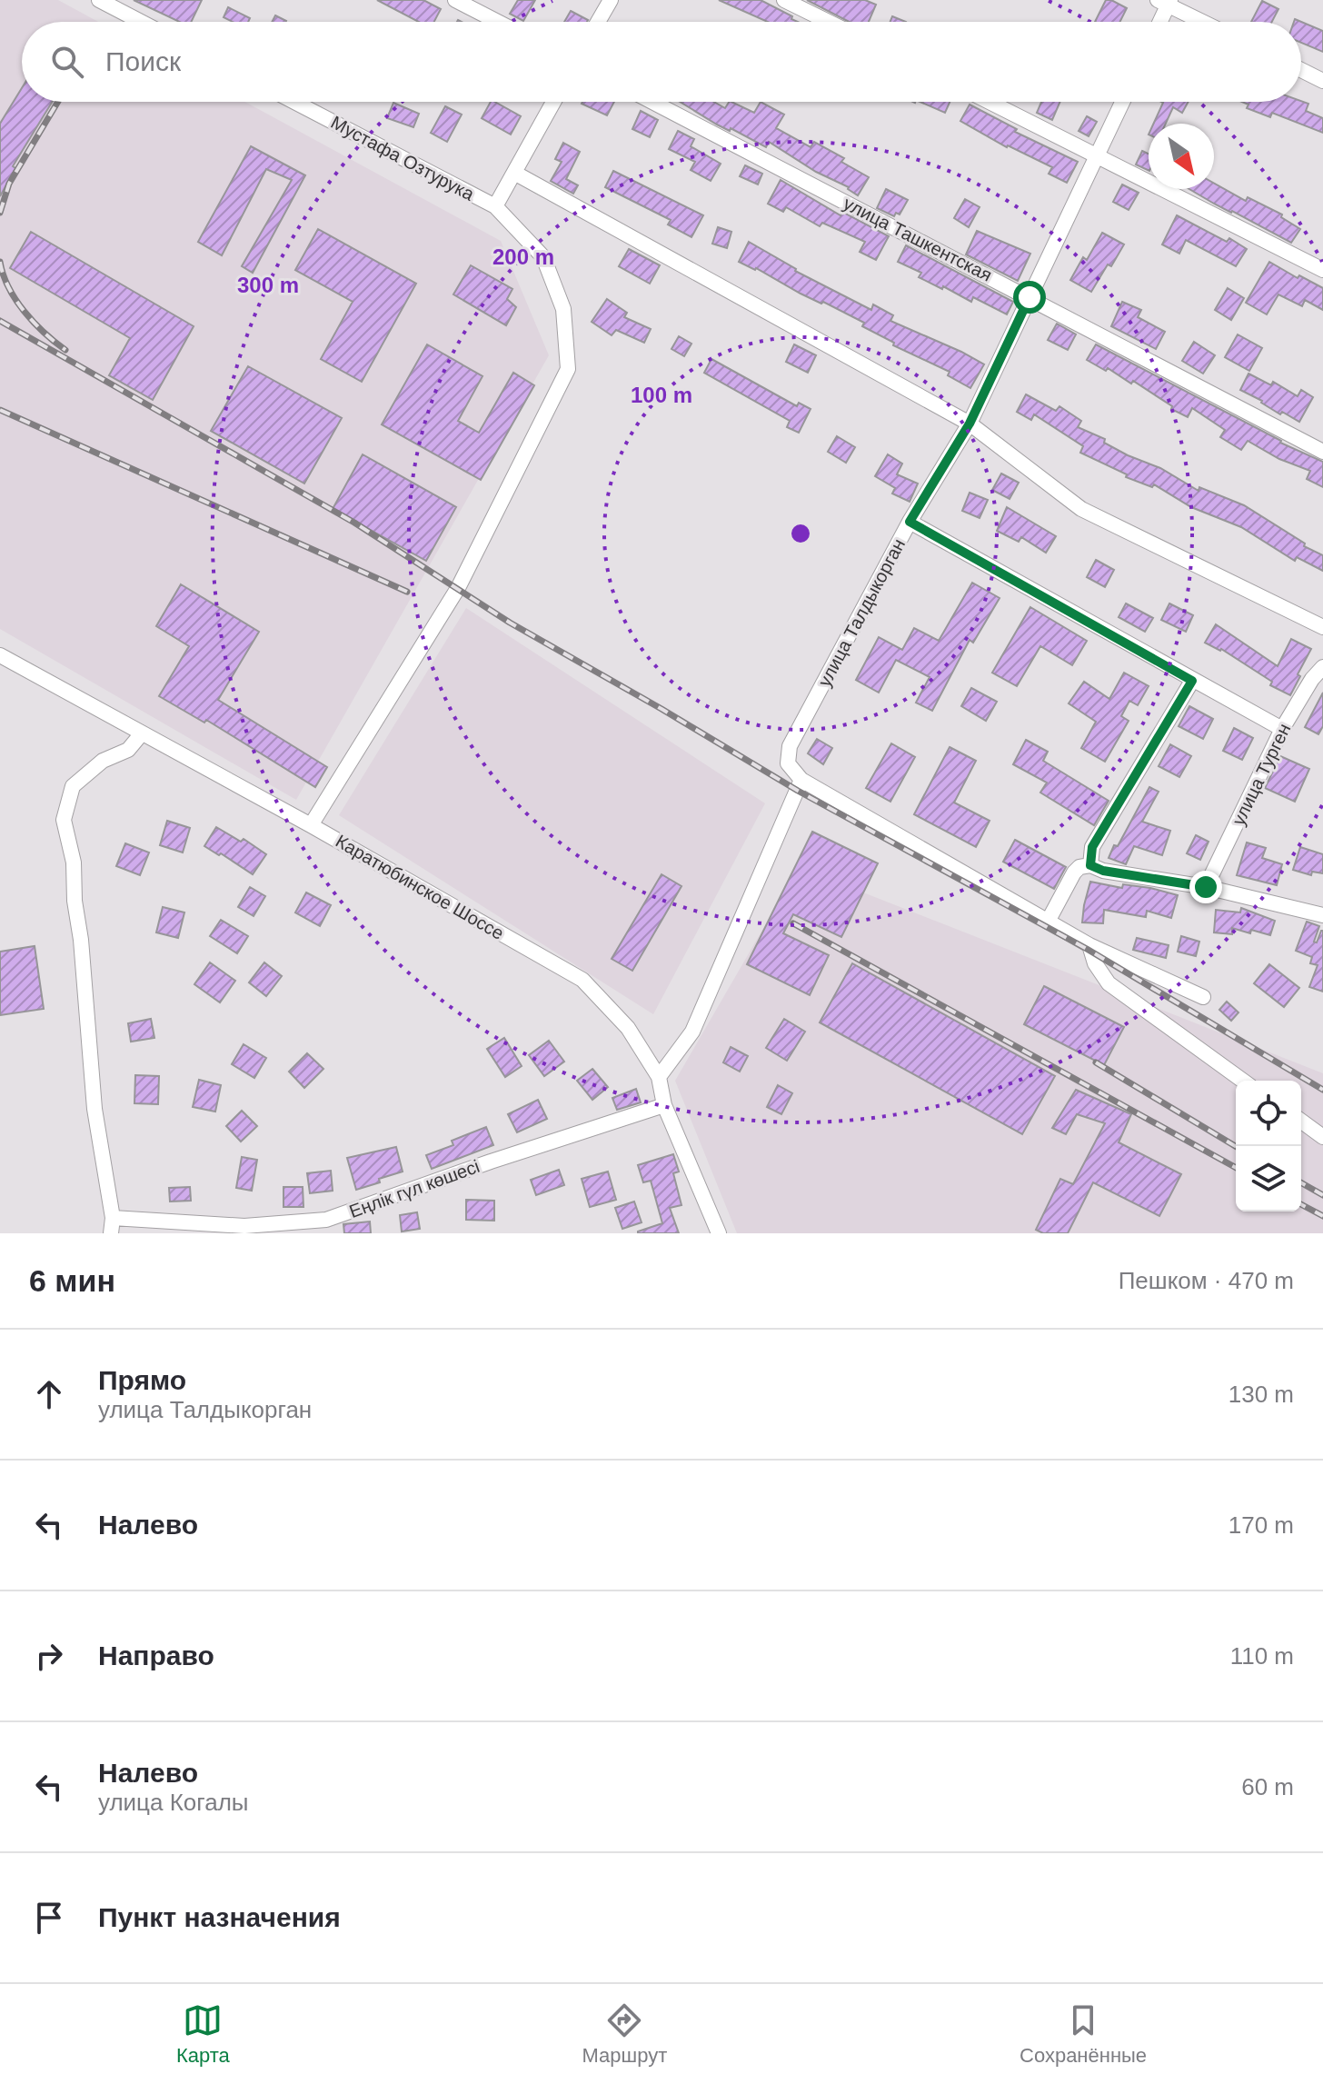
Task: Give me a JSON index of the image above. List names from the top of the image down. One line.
{"streets":{"street":["Мустафа Озтурука","улица Ташкентская","улица Талдыкорган","улица Турген","Каратюбинское Шоссе","Еңлік гүл көшесі"]},"crossings":[["Мустафа Озтурука","Каратюбинское Шоссе"],["улица Ташкентская","улица Талдыкорган"],["Каратюбинское Шоссе","Еңлік гүл көшесі"]],"north":"bottom right","page":{"search":"Поиск","heading":["6 мин","Пешком · 470 m"],"list":[["Прямо","улица Талдыкорган","130 m"],["Налево","170 m"],["Направо","110 m"],["Налево","улица Когалы","60 m"],"Пункт назначения"],"nav":["Карта","Маршрут","Сохранённые"]},"rings":["200 m","300 m","100 m"]}
